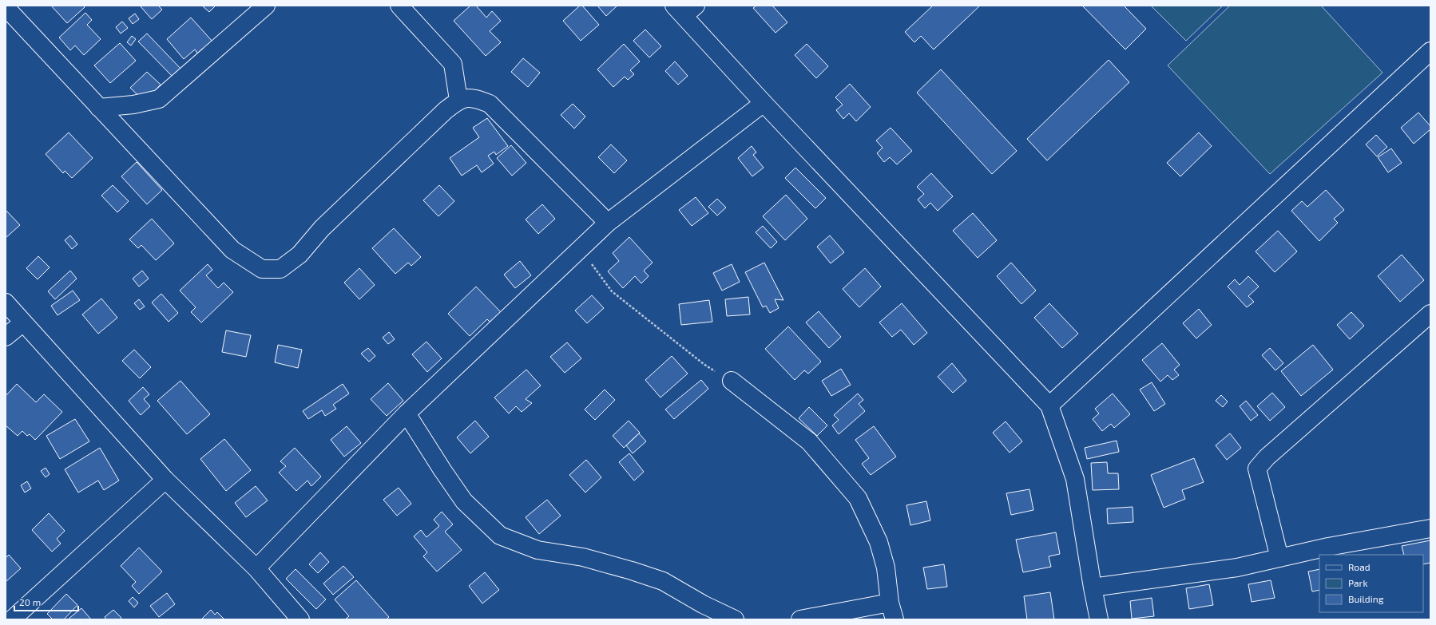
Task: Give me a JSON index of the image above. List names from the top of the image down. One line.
{"legend":["Road","Park","Building"],"scale_bar":"20 m"}
